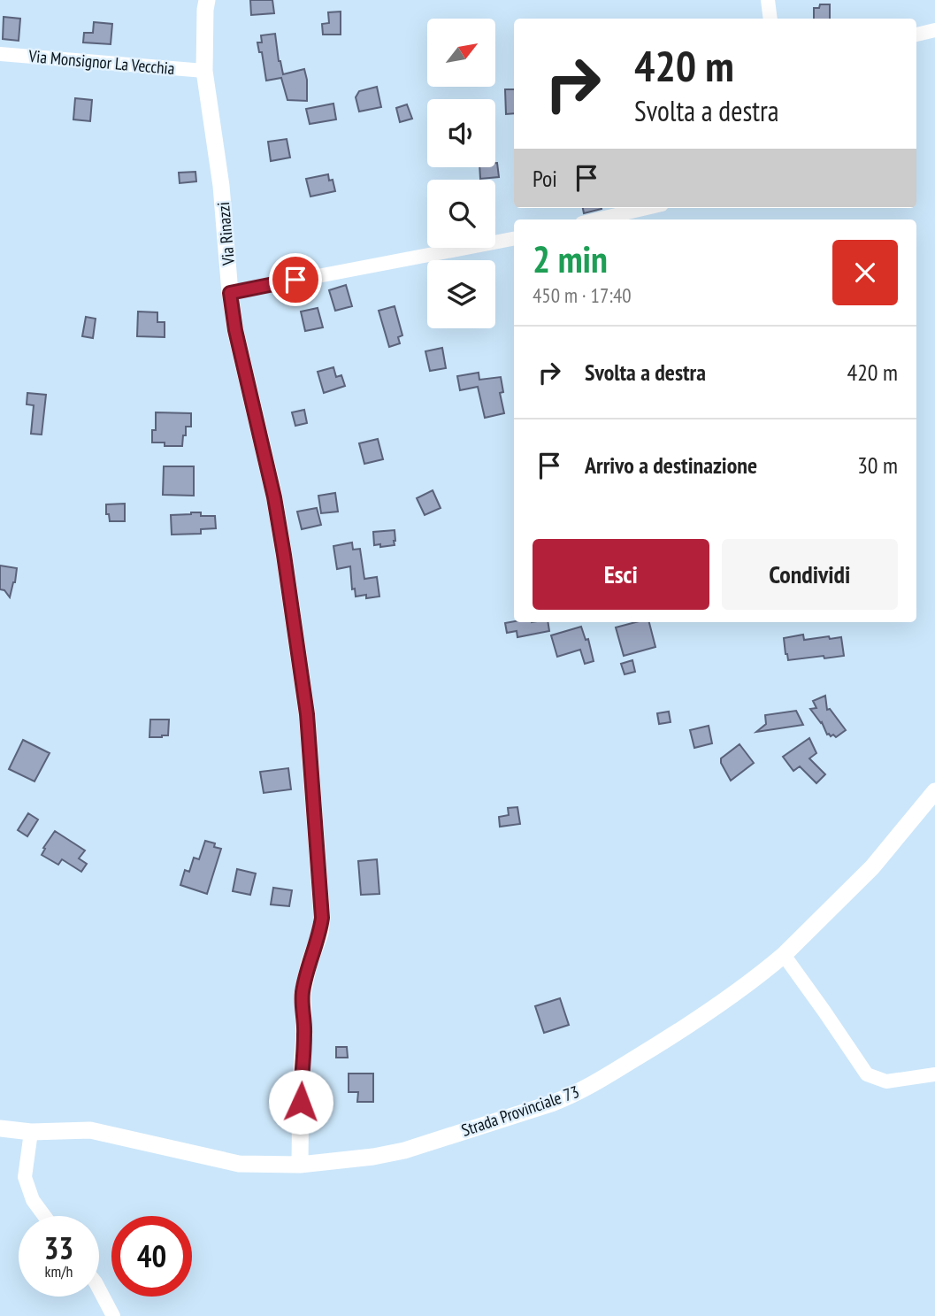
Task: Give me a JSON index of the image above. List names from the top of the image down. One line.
{"streets":{"street":["Via Monsignor La Vecchia","Via Rinazzi","Strada Provinciale 73"]},"crossings":[["Via Monsignor La Vecchia","Via Rinazzi"],["Via Rinazzi","Strada Provinciale 73"]],"north":"top right","page":{"turn":["420 m","Svolta a destra"],"then":"Poi","heading":["2 min","450 m · 17:40"],"list":[{"name":"Svolta a destra","value":"420 m"},{"name":"Arrivo a destinazione","value":"30 m"}],"buttons":["Esci","Condividi"],"speed":"33 km/h","limit":"40"}}
